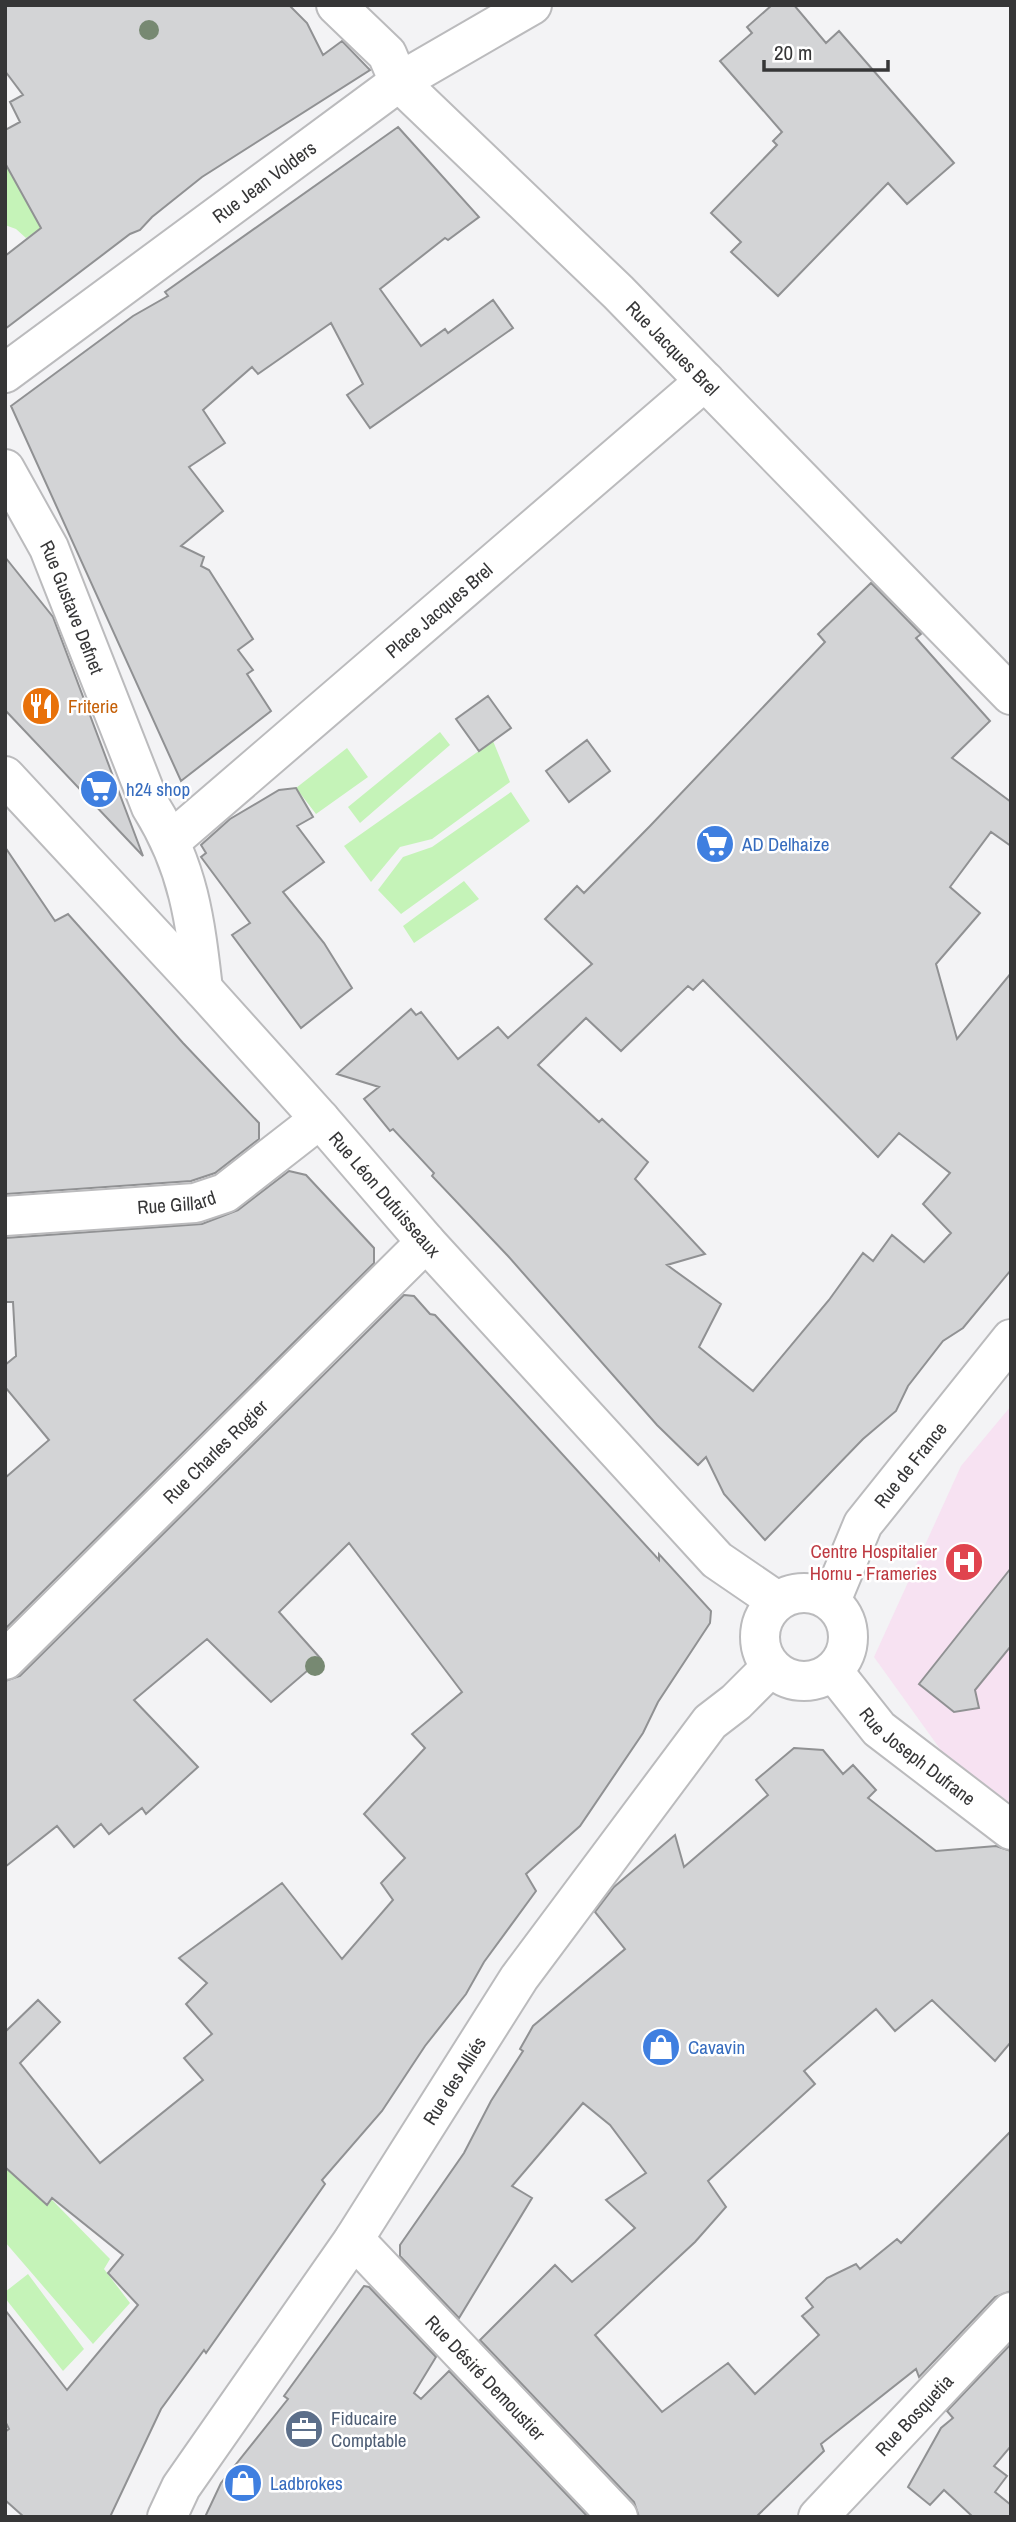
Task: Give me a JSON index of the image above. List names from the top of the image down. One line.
{"streets":{"street":["Rue Jean Volders","Rue Jacques Brel","Rue Gustave Defnet","Place Jacques Brel","Rue Léon Dufuisseaux","Rue Gillard","Rue Charles Rogier","Rue de France","Rue Joseph Dufrane","Rue des Alliés","Rue Désiré Demoustier","Rue Bosquetia"]},"crossings":[["Rue Jean Volders","Rue Jacques Brel"],["Rue Jacques Brel","Place Jacques Brel"],["Rue Gustave Defnet","Place Jacques Brel"],["Rue Gustave Defnet","Rue Léon Dufuisseaux"],["Rue Léon Dufuisseaux","Rue Gillard"],["Rue Léon Dufuisseaux","Rue Charles Rogier"],["Rue Léon Dufuisseaux","Rue de France"],["Rue Léon Dufuisseaux","Rue Joseph Dufrane"],["Rue Léon Dufuisseaux","Rue des Alliés"],["Rue de France","Rue Joseph Dufrane"],["Rue de France","Rue des Alliés"],["Rue Joseph Dufrane","Rue des Alliés"],["Rue des Alliés","Rue Désiré Demoustier"]],"places":{"restaurant":["Friterie"],"supermarket":["h24 shop","AD Delhaize"],"hospital":["Centre Hospitalier Hornu - Frameries"],"shop":["Cavavin","Ladbrokes"],"office":["Fiducaire Comptable"]},"scale_bar":"20 m"}
